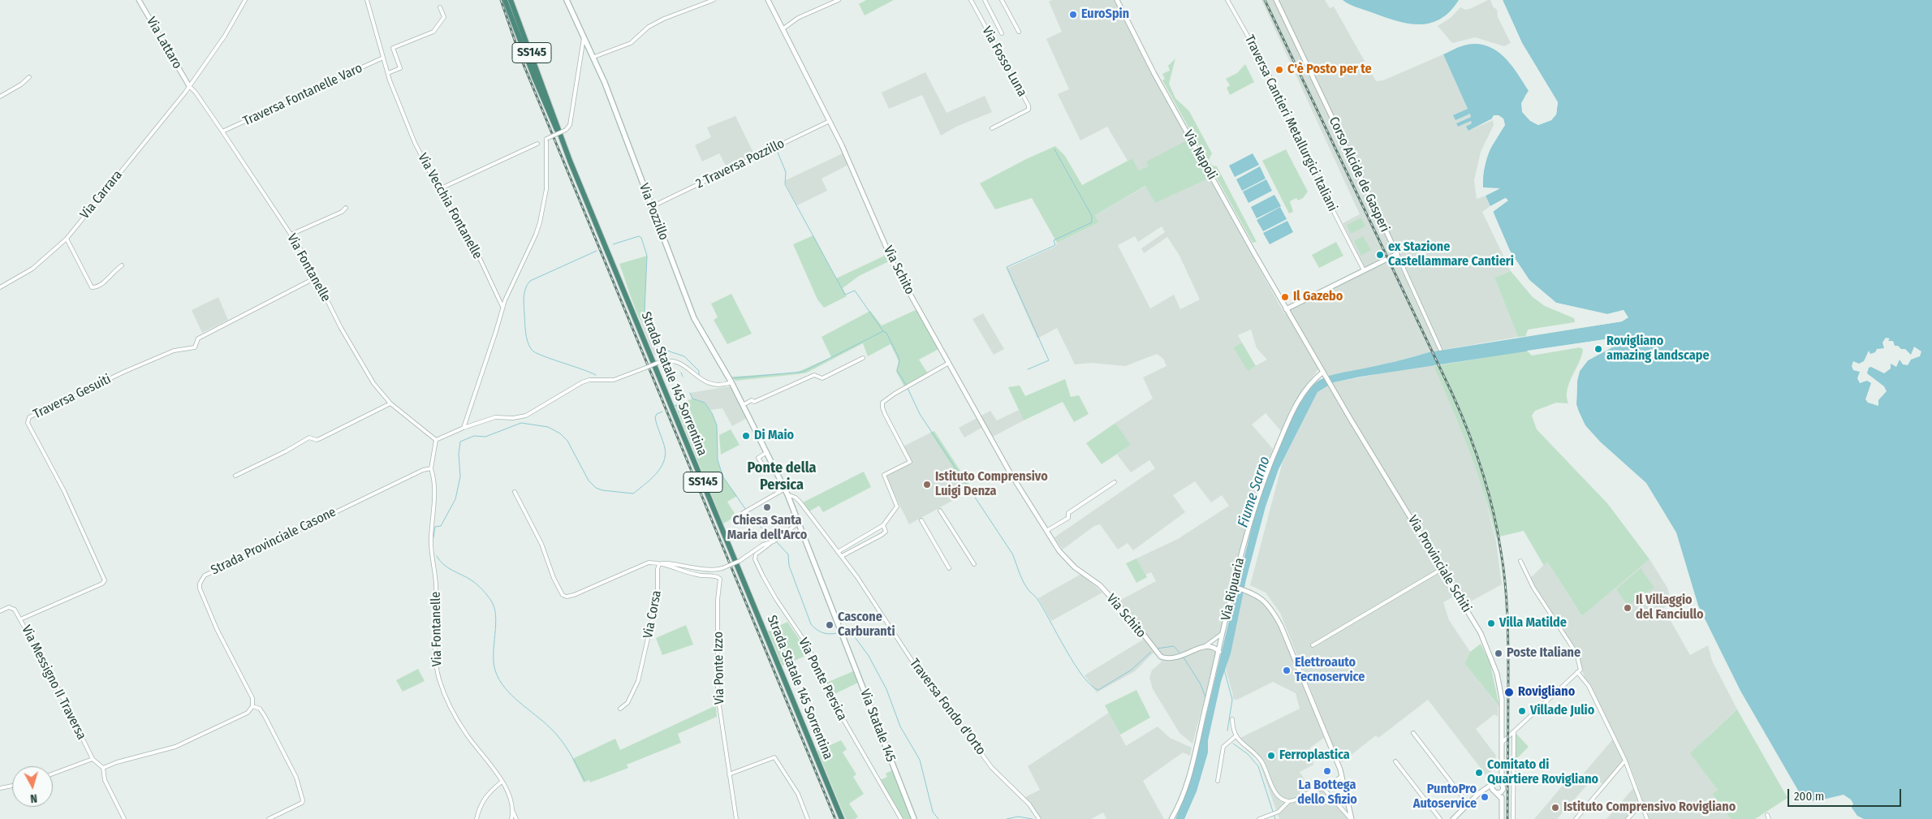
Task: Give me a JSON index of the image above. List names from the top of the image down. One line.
{"streets":{"highway":["SS145","Strada Statale 145 Sorrentina"],"main road":["Via Pozzillo","Via Statale 145"],"street":["Via Lattaro","Via Fosso Luna","Traversa Fontanelle Varo","Traversa Cantieri Metallurgici Italiani","Via Napoli","2 Traversa Pozzillo","Corso Alcide de Gasperi","Via Carrara","Via Vecchia Fontanelle","Via Fontanelle","Via Schito","Traversa Gesuiti","Strada Provinciale Casone","Via Provinciale Schiti","Via Ripuaria","Via Corsa","Via Ponte Izzo","Via Ponte Persica","Via Messigno II Traversa","Traversa Fondo d'Orto"]},"crossings":[["Via Lattaro","Via Carrara"],["Via Lattaro","Via Fontanelle"],["Traversa Fontanelle Varo","Via Vecchia Fontanelle"],["Traversa Fontanelle Varo","Via Fontanelle"],["Via Napoli","Via Provinciale Schiti"],["Via Napoli","Via Ripuaria"],["2 Traversa Pozzillo","Via Pozzillo"],["2 Traversa Pozzillo","Via Schito"],["Via Carrara","Via Fontanelle"],["Via Pozzillo","Traversa Fondo d'Orto"],["Via Pozzillo","Via Statale 145"],["Via Fontanelle","Traversa Gesuiti"],["Via Fontanelle","Strada Provinciale Casone"],["Traversa Gesuiti","Via Messigno II Traversa"],["Via Provinciale Schiti","Via Ripuaria"],["Via Corsa","Via Ponte Izzo"],["Traversa Fondo d'Orto","Via Statale 145"]],"districts":["Ponte della Persica"],"water":["Fiume Sarno"],"places":["EuroSpin","C'è Posto per te","ex Stazione Castellammare Cantieri","Il Gazebo","Rovigliano amazing landscape","Di Maio","Istituto Comprensivo Luigi Denza","Chiesa Santa Maria dell'Arco","Il Villaggio del Fanciullo","Villa Matilde","Cascone Carburanti","Poste Italiane","Elettroauto Tecnoservice","Rovigliano","Villade Julio","Ferroplastica","La Bottega dello Sfizio","Comitato di Quartiere Rovigliano","PuntoPro Autoservice","Istituto Comprensivo Rovigliano"],"scale_bar":"200 m","north":"bottom"}
